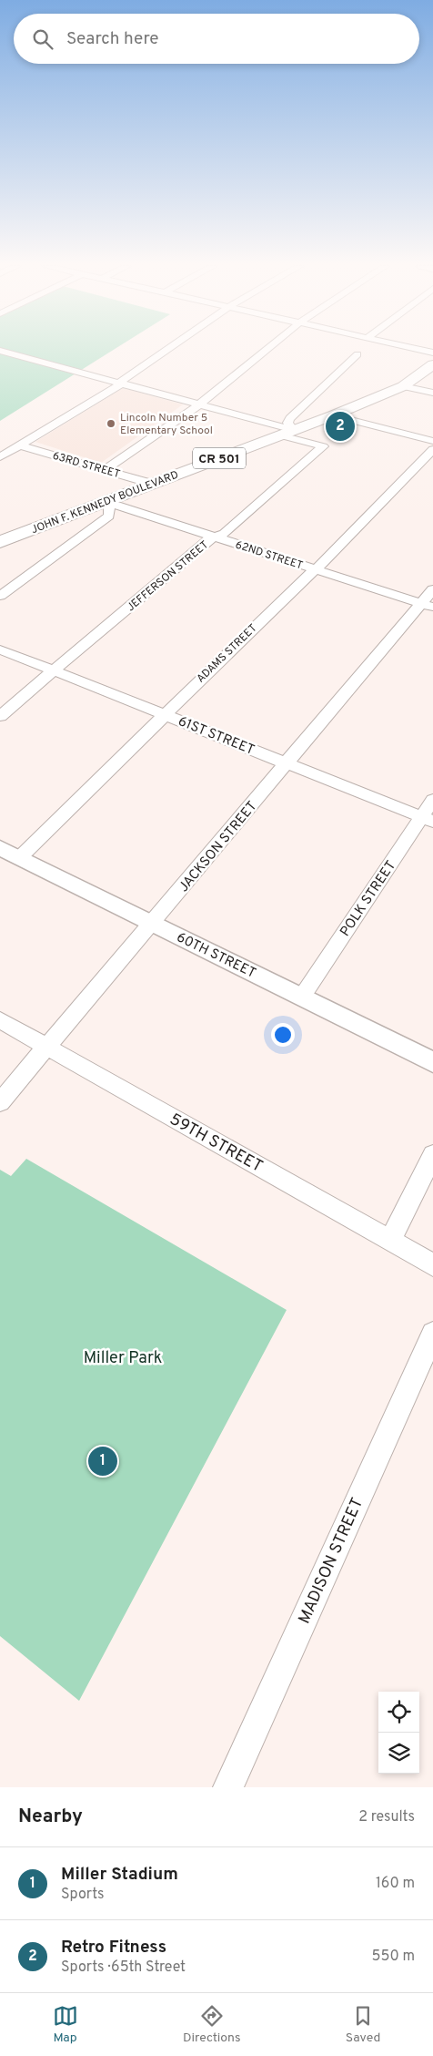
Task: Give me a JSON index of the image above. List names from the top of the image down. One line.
{"streets":{"main road":["CR 501","JOHN F. KENNEDY BOULEVARD"],"street":["63RD STREET","62ND STREET","JEFFERSON STREET","ADAMS STREET","61ST STREET","JACKSON STREET","POLK STREET","60TH STREET","59TH STREET","MADISON STREET"]},"crossings":[["63RD STREET","JOHN F. KENNEDY BOULEVARD"],["JOHN F. KENNEDY BOULEVARD","62ND STREET"],["JOHN F. KENNEDY BOULEVARD","JEFFERSON STREET"],["62ND STREET","JEFFERSON STREET"],["62ND STREET","ADAMS STREET"],["62ND STREET","JACKSON STREET"],["JEFFERSON STREET","61ST STREET"],["ADAMS STREET","61ST STREET"],["ADAMS STREET","60TH STREET"],["61ST STREET","JACKSON STREET"],["61ST STREET","POLK STREET"],["JACKSON STREET","60TH STREET"],["JACKSON STREET","59TH STREET"],["POLK STREET","60TH STREET"]],"parks":["Miller Park"],"places":["Lincoln Number 5 Elementary School"],"page":{"search":"Search here","pins":["2","1"],"heading":["Nearby","2 results"],"list":[{"mark":"1","name":"Miller Stadium","note":"Sports","value":"160 m"},{"mark":"2","name":"Retro Fitness","note":"Sports · 65th Street","value":"550 m"}],"nav":["Map","Directions","Saved"]}}
